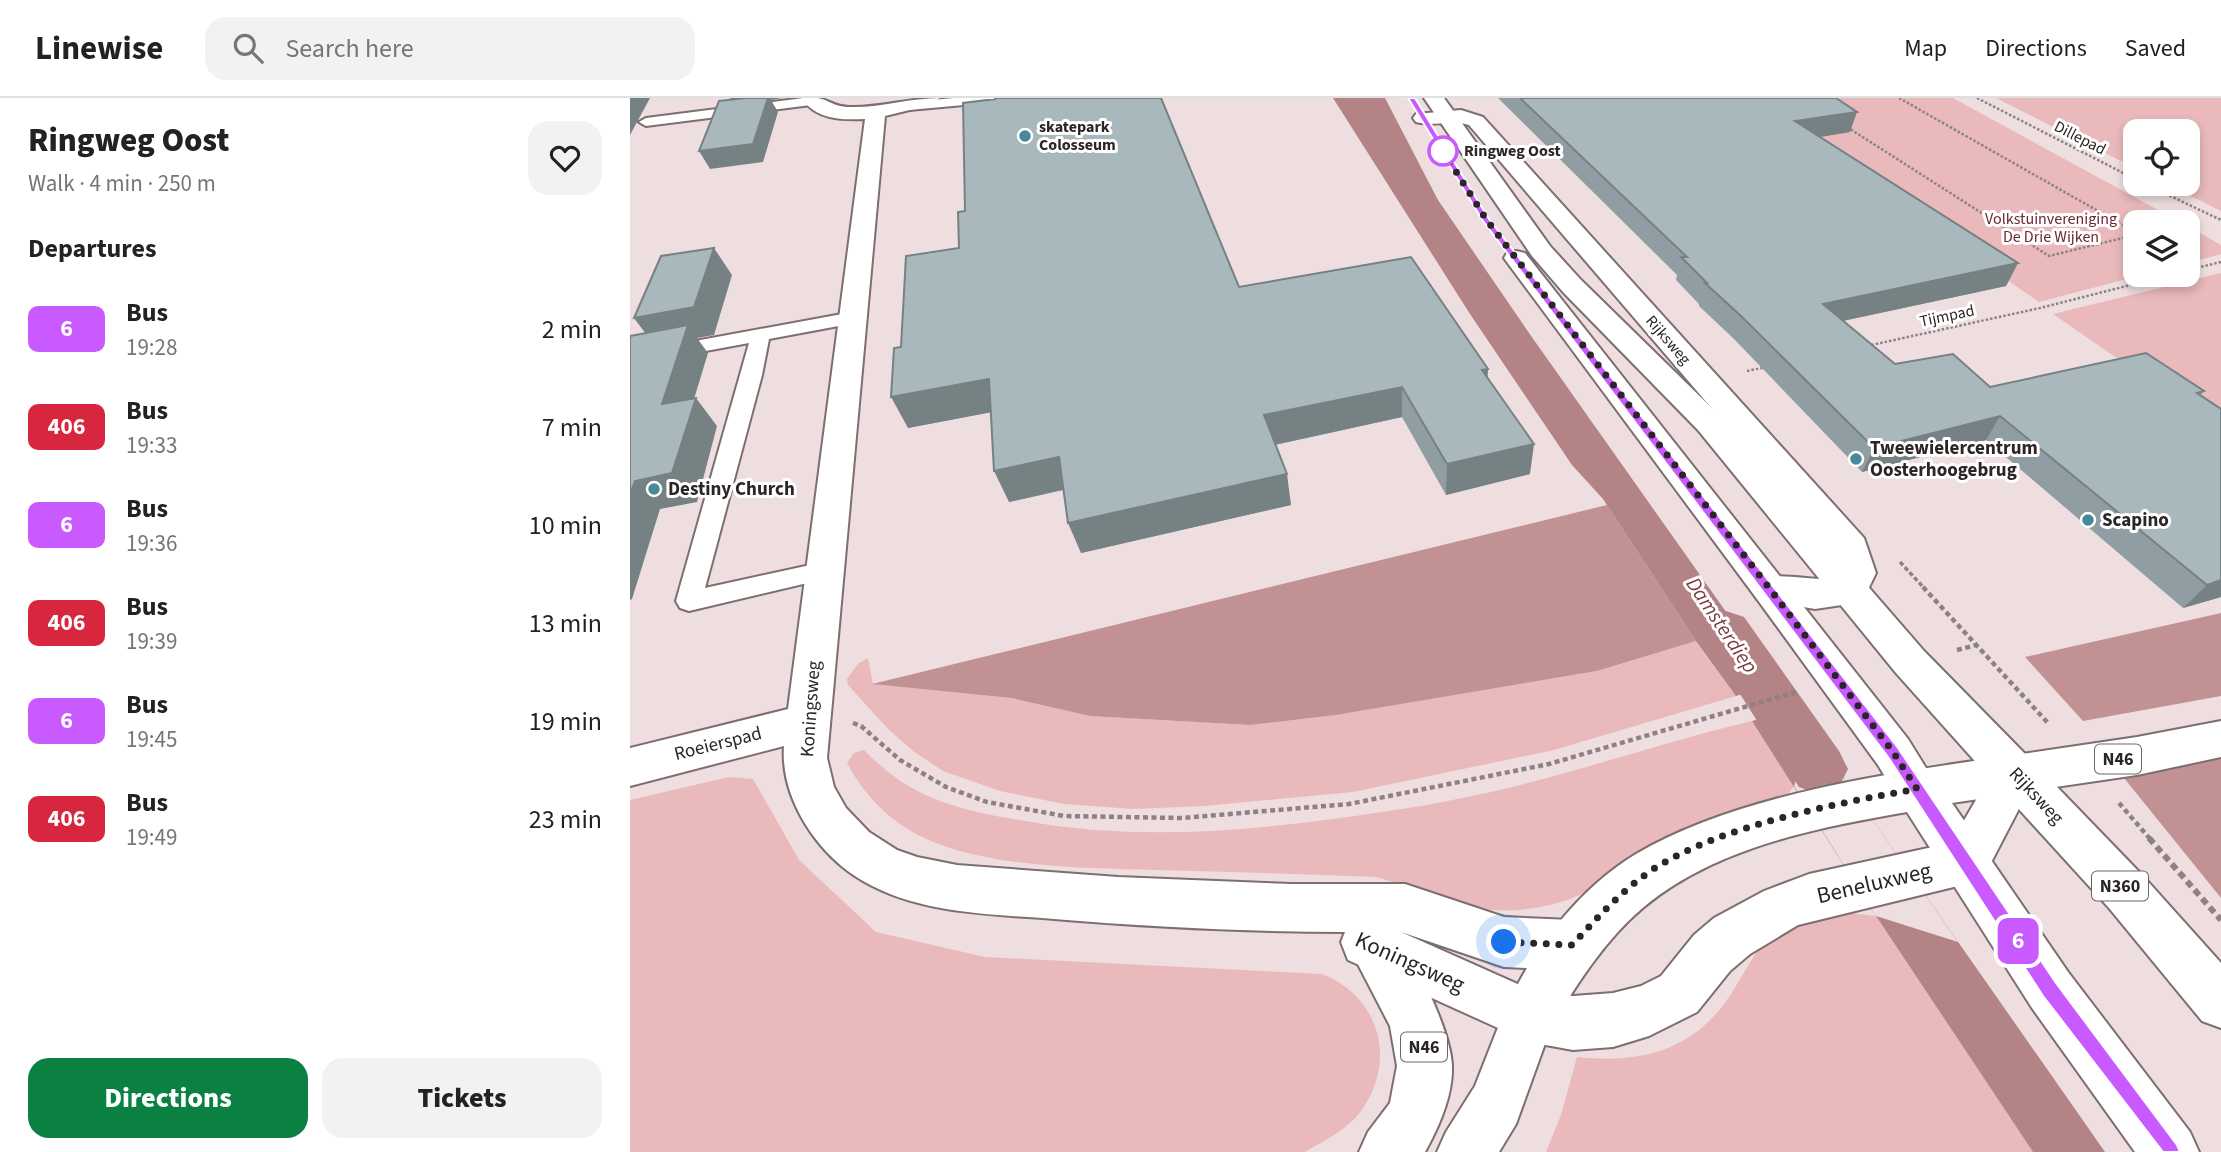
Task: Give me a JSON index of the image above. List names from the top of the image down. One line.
{"streets":{"main road":["Rijksweg","Koningsweg","Roeierspad","N46","Beneluxweg","N360"],"path":["Dillepad","Tijmpad"]},"crossings":[["Rijksweg","N46"],["Koningsweg","Roeierspad"],["Koningsweg","N46"],["Koningsweg","Beneluxweg"]],"water":["Damsterdiep"],"parks":["Volkstuinvereniging De Drie Wijken"],"places":["skatepark Colosseum","Ringweg Oost","Tweewielercentrum Oosterhoogebrug","Destiny Church","Scapino"],"lines":["bus line 6"],"page":{"header":"Linewise","search":"Search here","nav":["Map","Directions","Saved"],"heading":[["Ringweg Oost","Walk · 4 min · 250 m"],"Departures"],"on_map":"6","list":[{"mark":"6","name":"Bus","note":"19:28","value":"2 min"},{"mark":"406","name":"Bus","note":"19:33","value":"7 min"},{"mark":"6","name":"Bus","note":"19:36","value":"10 min"},{"mark":"406","name":"Bus","note":"19:39","value":"13 min"},{"mark":"6","name":"Bus","note":"19:45","value":"19 min"},{"mark":"406","name":"Bus","note":"19:49","value":"23 min"}],"buttons":["Directions","Tickets"]}}
